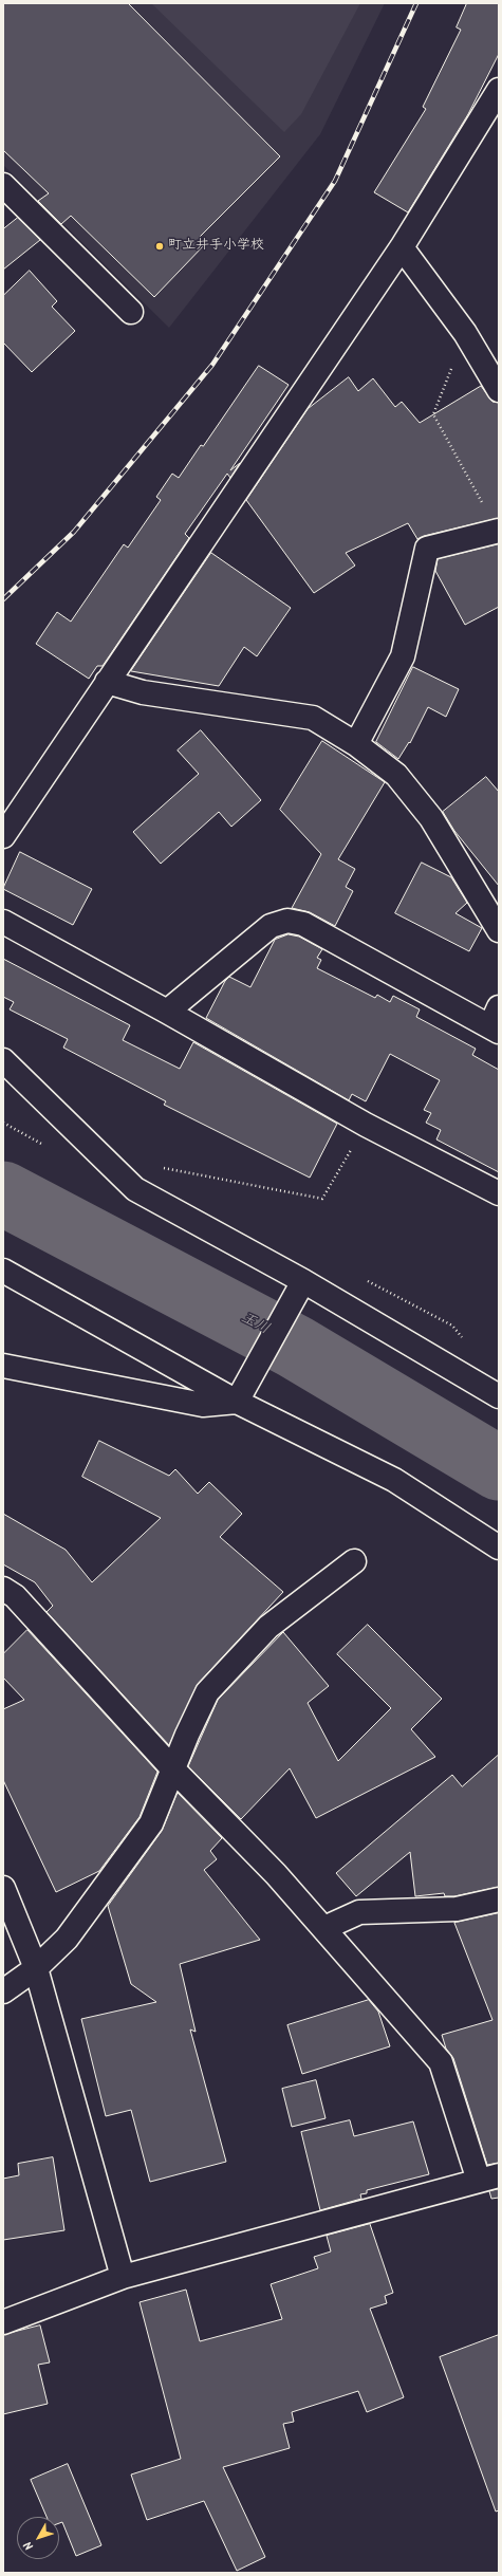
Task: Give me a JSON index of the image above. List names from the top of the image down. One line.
{"water":["玉川"],"places":["町立井手小学校"],"north":"bottom left"}
